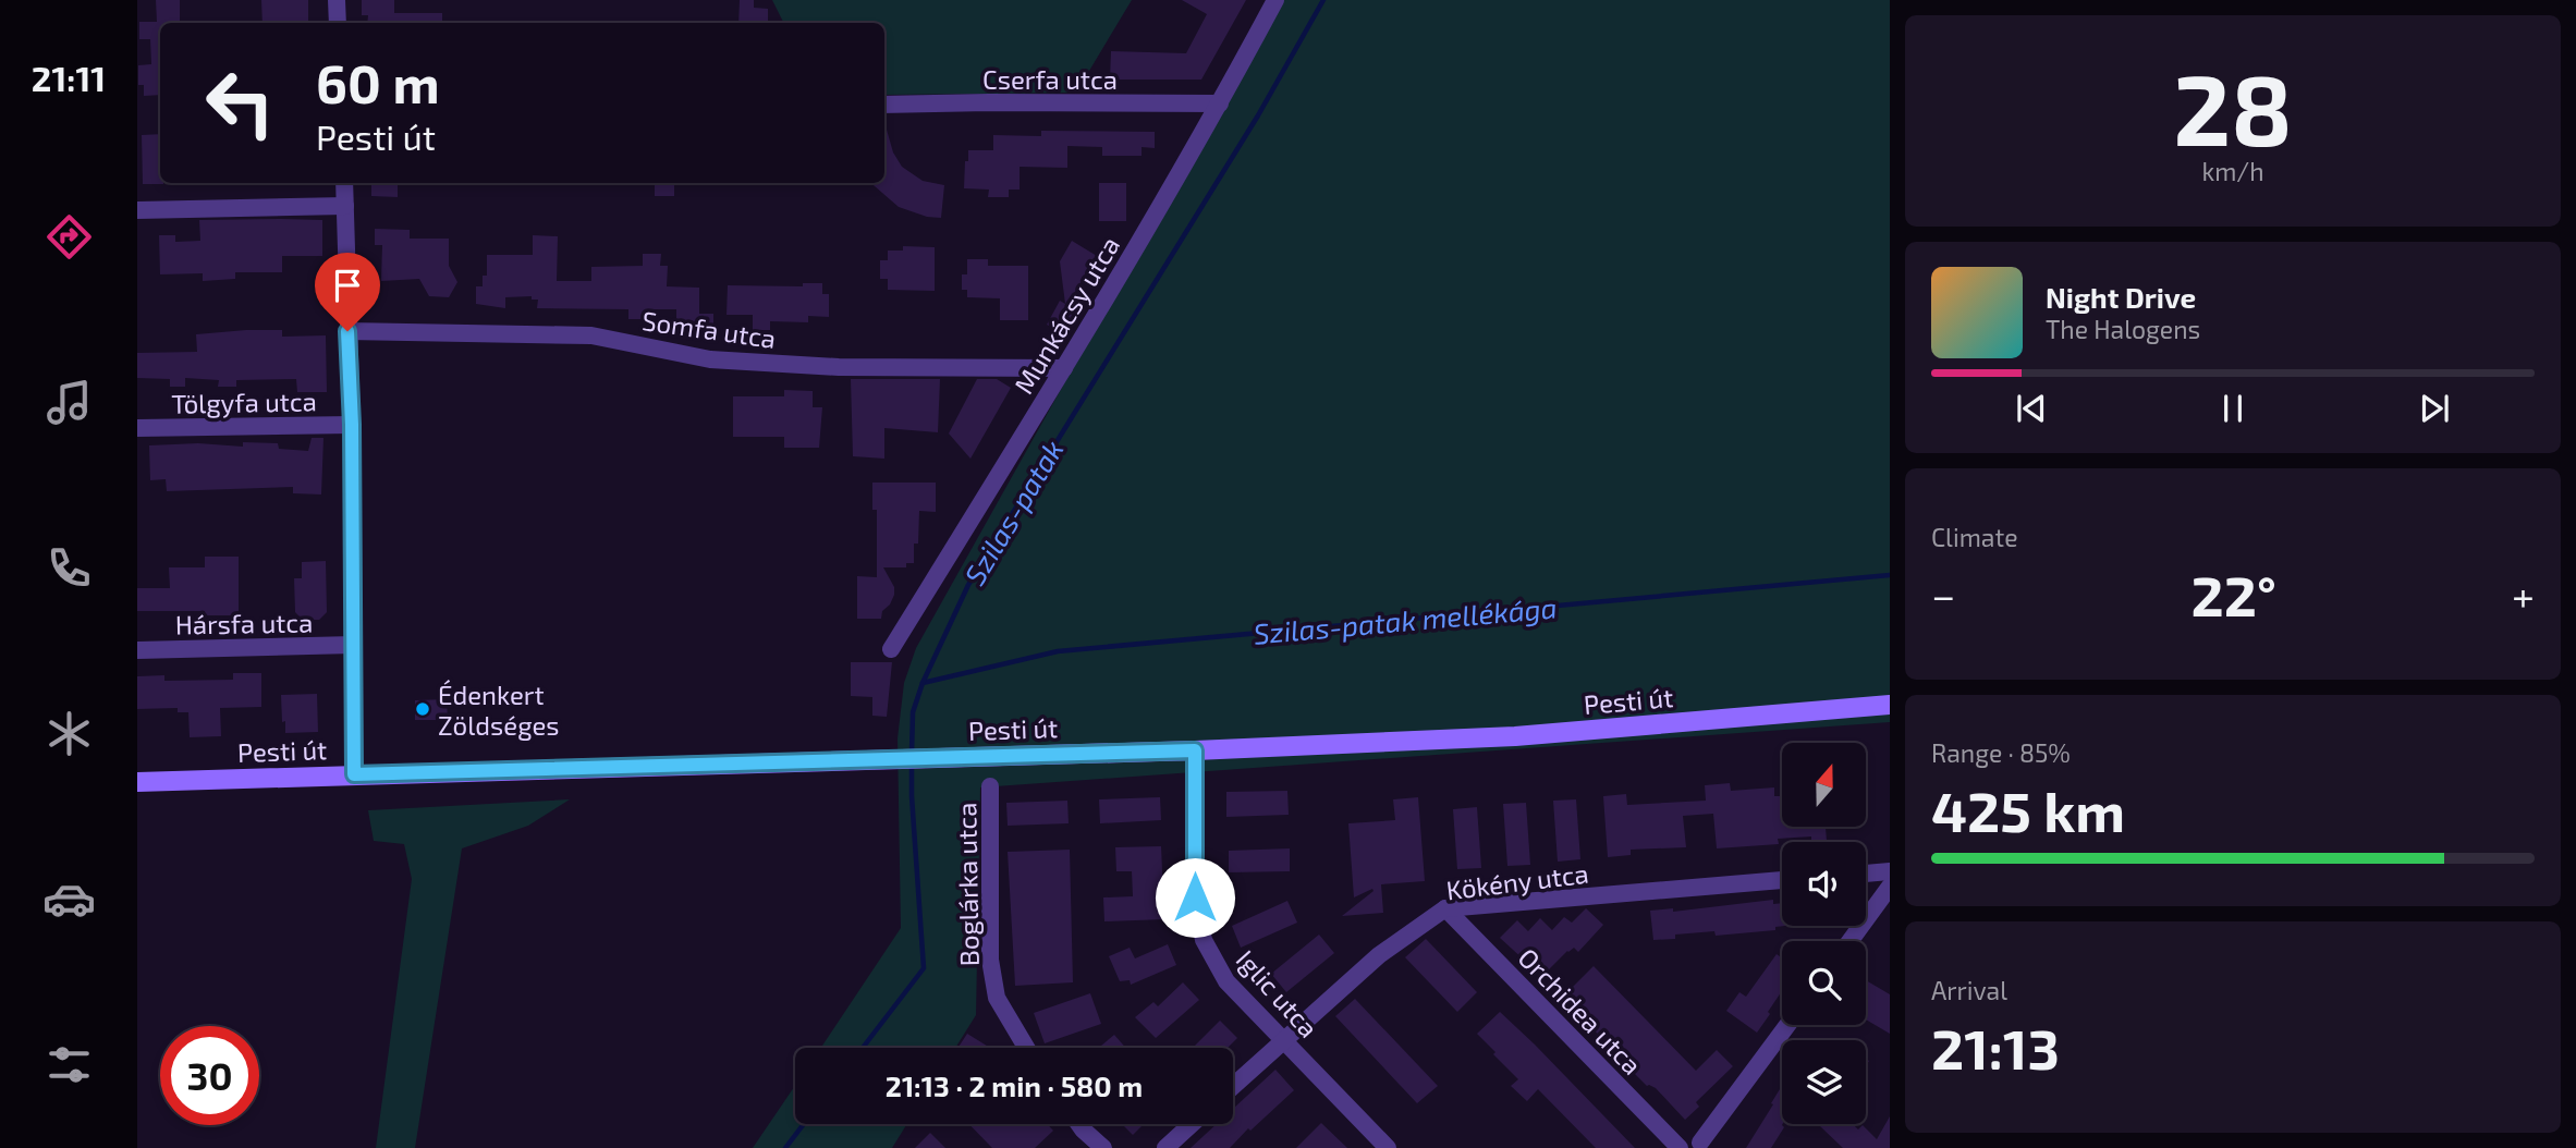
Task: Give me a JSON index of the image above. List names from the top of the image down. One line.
{"streets":{"main road":["Pesti út"],"street":["Cserfa utca","Munkácsy utca","Somfa utca","Tölgyfa utca","Hársfa utca","Kökény utca","Boglárka utca","Iglic utca","Orchidea utca"]},"crossings":[["Cserfa utca","Munkácsy utca"],["Munkácsy utca","Somfa utca"],["Pesti út","Iglic utca"],["Kökény utca","Iglic utca"],["Kökény utca","Orchidea utca"]],"water":["Szilas-patak","Szilas-patak mellékága"],"places":["Édenkert Zöldséges"],"north":"top","page":{"tabs":"21:11","tile":[["28","km/h"],"Climate",["Range · 85%","425 km"],["Arrival","21:13"]],"turn":["60 m","Pesti út"],"song":["Night Drive","The Halogens"],"heat":["−","22°","+"],"limit":"30","trip":"21:13 · 2 min · 580 m"}}
